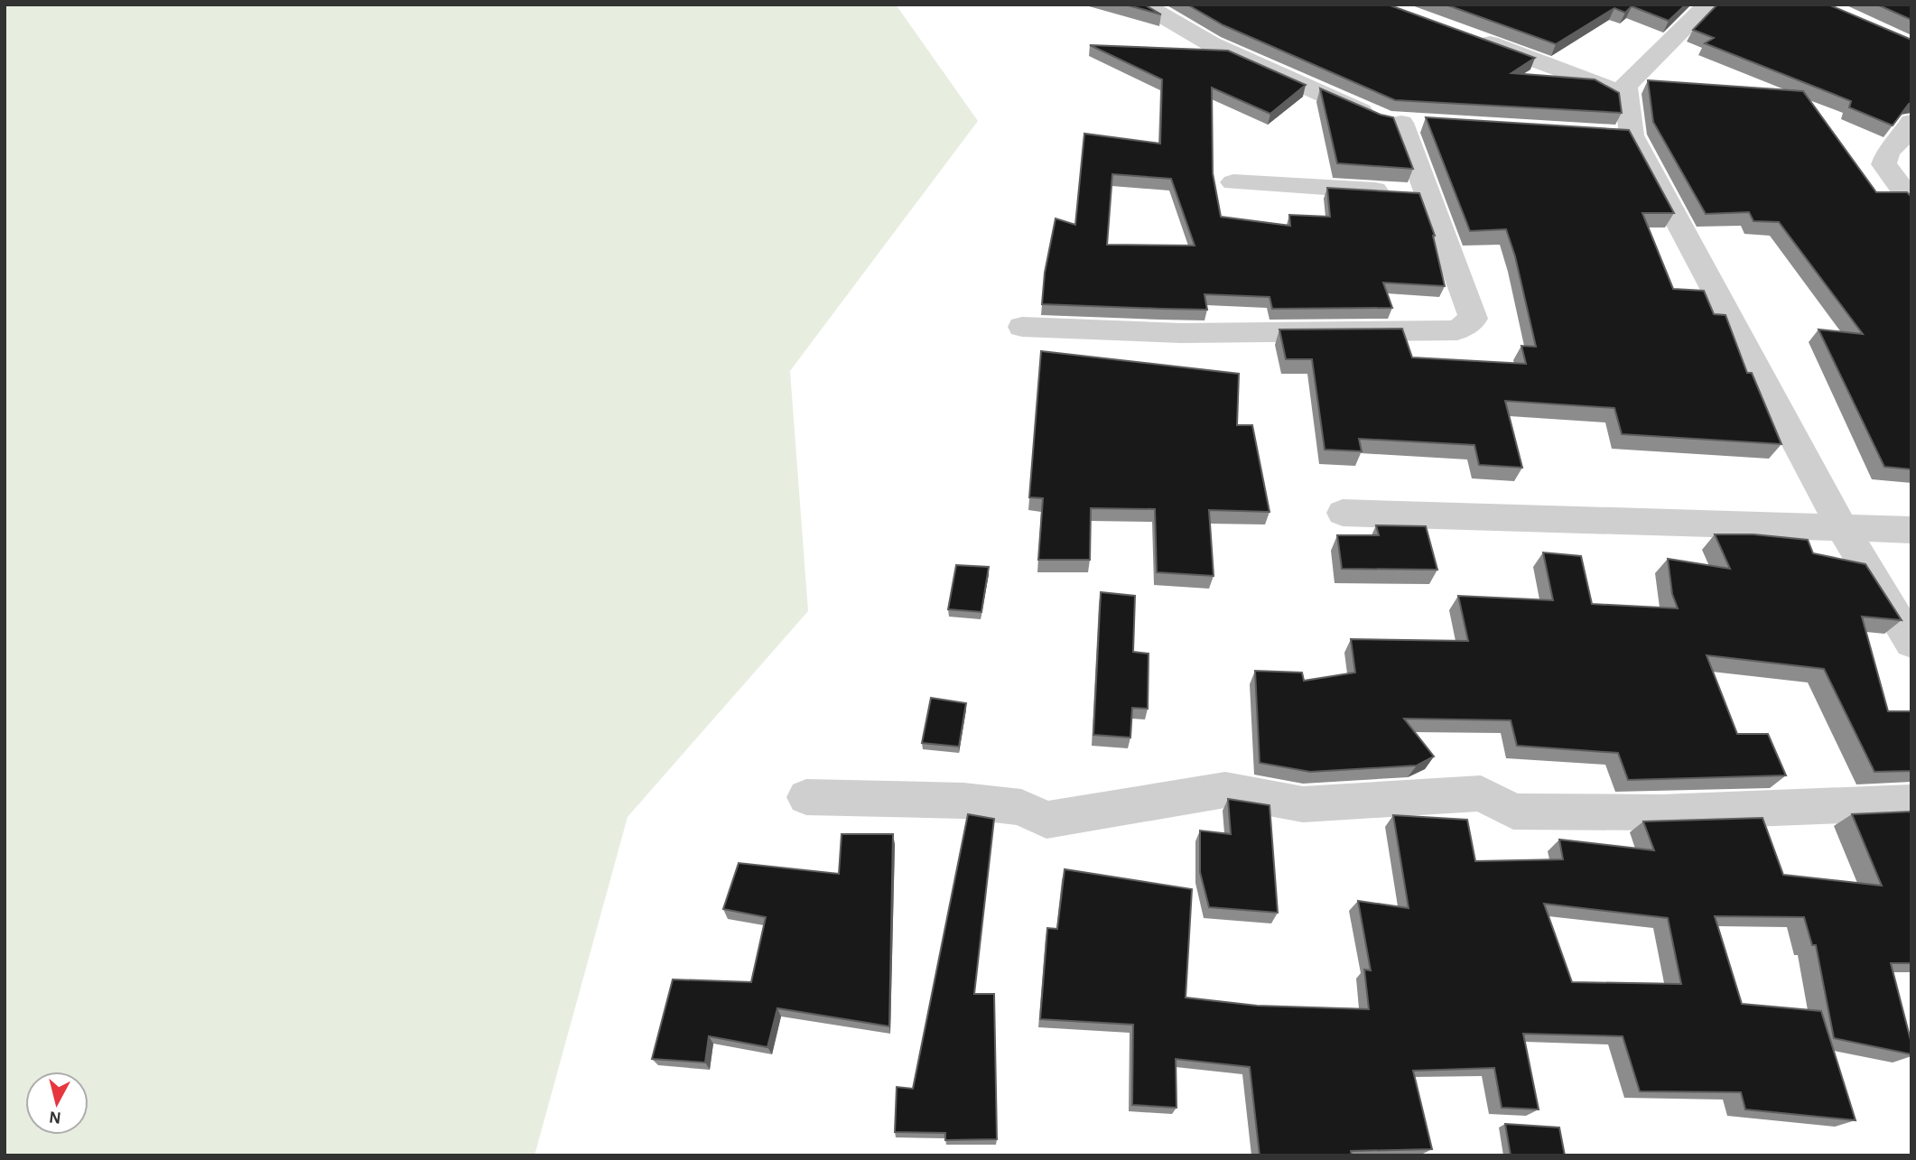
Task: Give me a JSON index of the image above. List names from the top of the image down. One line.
{"north":"bottom"}
